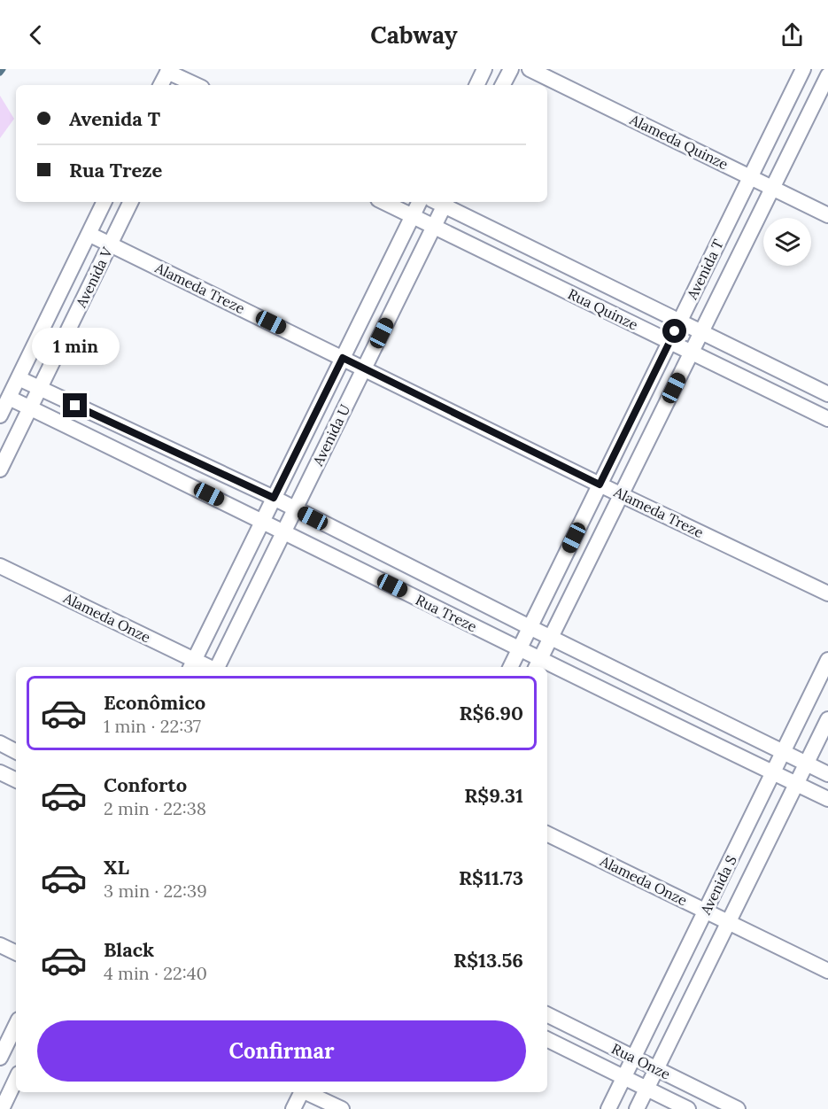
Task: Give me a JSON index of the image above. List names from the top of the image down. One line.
{"streets":{"street":["Alameda Quinze","Avenida T","Avenida V","Alameda Treze","Rua Quinze","Avenida U","Rua Treze","Alameda Onze","Avenida S","Rua Onze"]},"crossings":[["Alameda Quinze","Avenida T"],["Avenida T","Alameda Treze"],["Avenida T","Rua Quinze"],["Avenida T","Rua Treze"],["Avenida V","Alameda Treze"],["Avenida V","Rua Treze"],["Alameda Treze","Avenida U"],["Rua Quinze","Avenida U"],["Avenida U","Rua Treze"],["Avenida U","Alameda Onze"],["Rua Treze","Avenida S"],["Alameda Onze","Avenida S"],["Avenida S","Rua Onze"]],"page":{"header":"Cabway","banner":["Avenida T","Rua Treze"],"bubble":"1 min","list":[{"name":"Econômico","note":"1 min · 22:37","value":"R$6.90"},{"name":"Conforto","note":"2 min · 22:38","value":"R$9.31"},{"name":"XL","note":"3 min · 22:39","value":"R$11.73"},{"name":"Black","note":"4 min · 22:40","value":"R$13.56"}],"buttons":"Confirmar"}}
